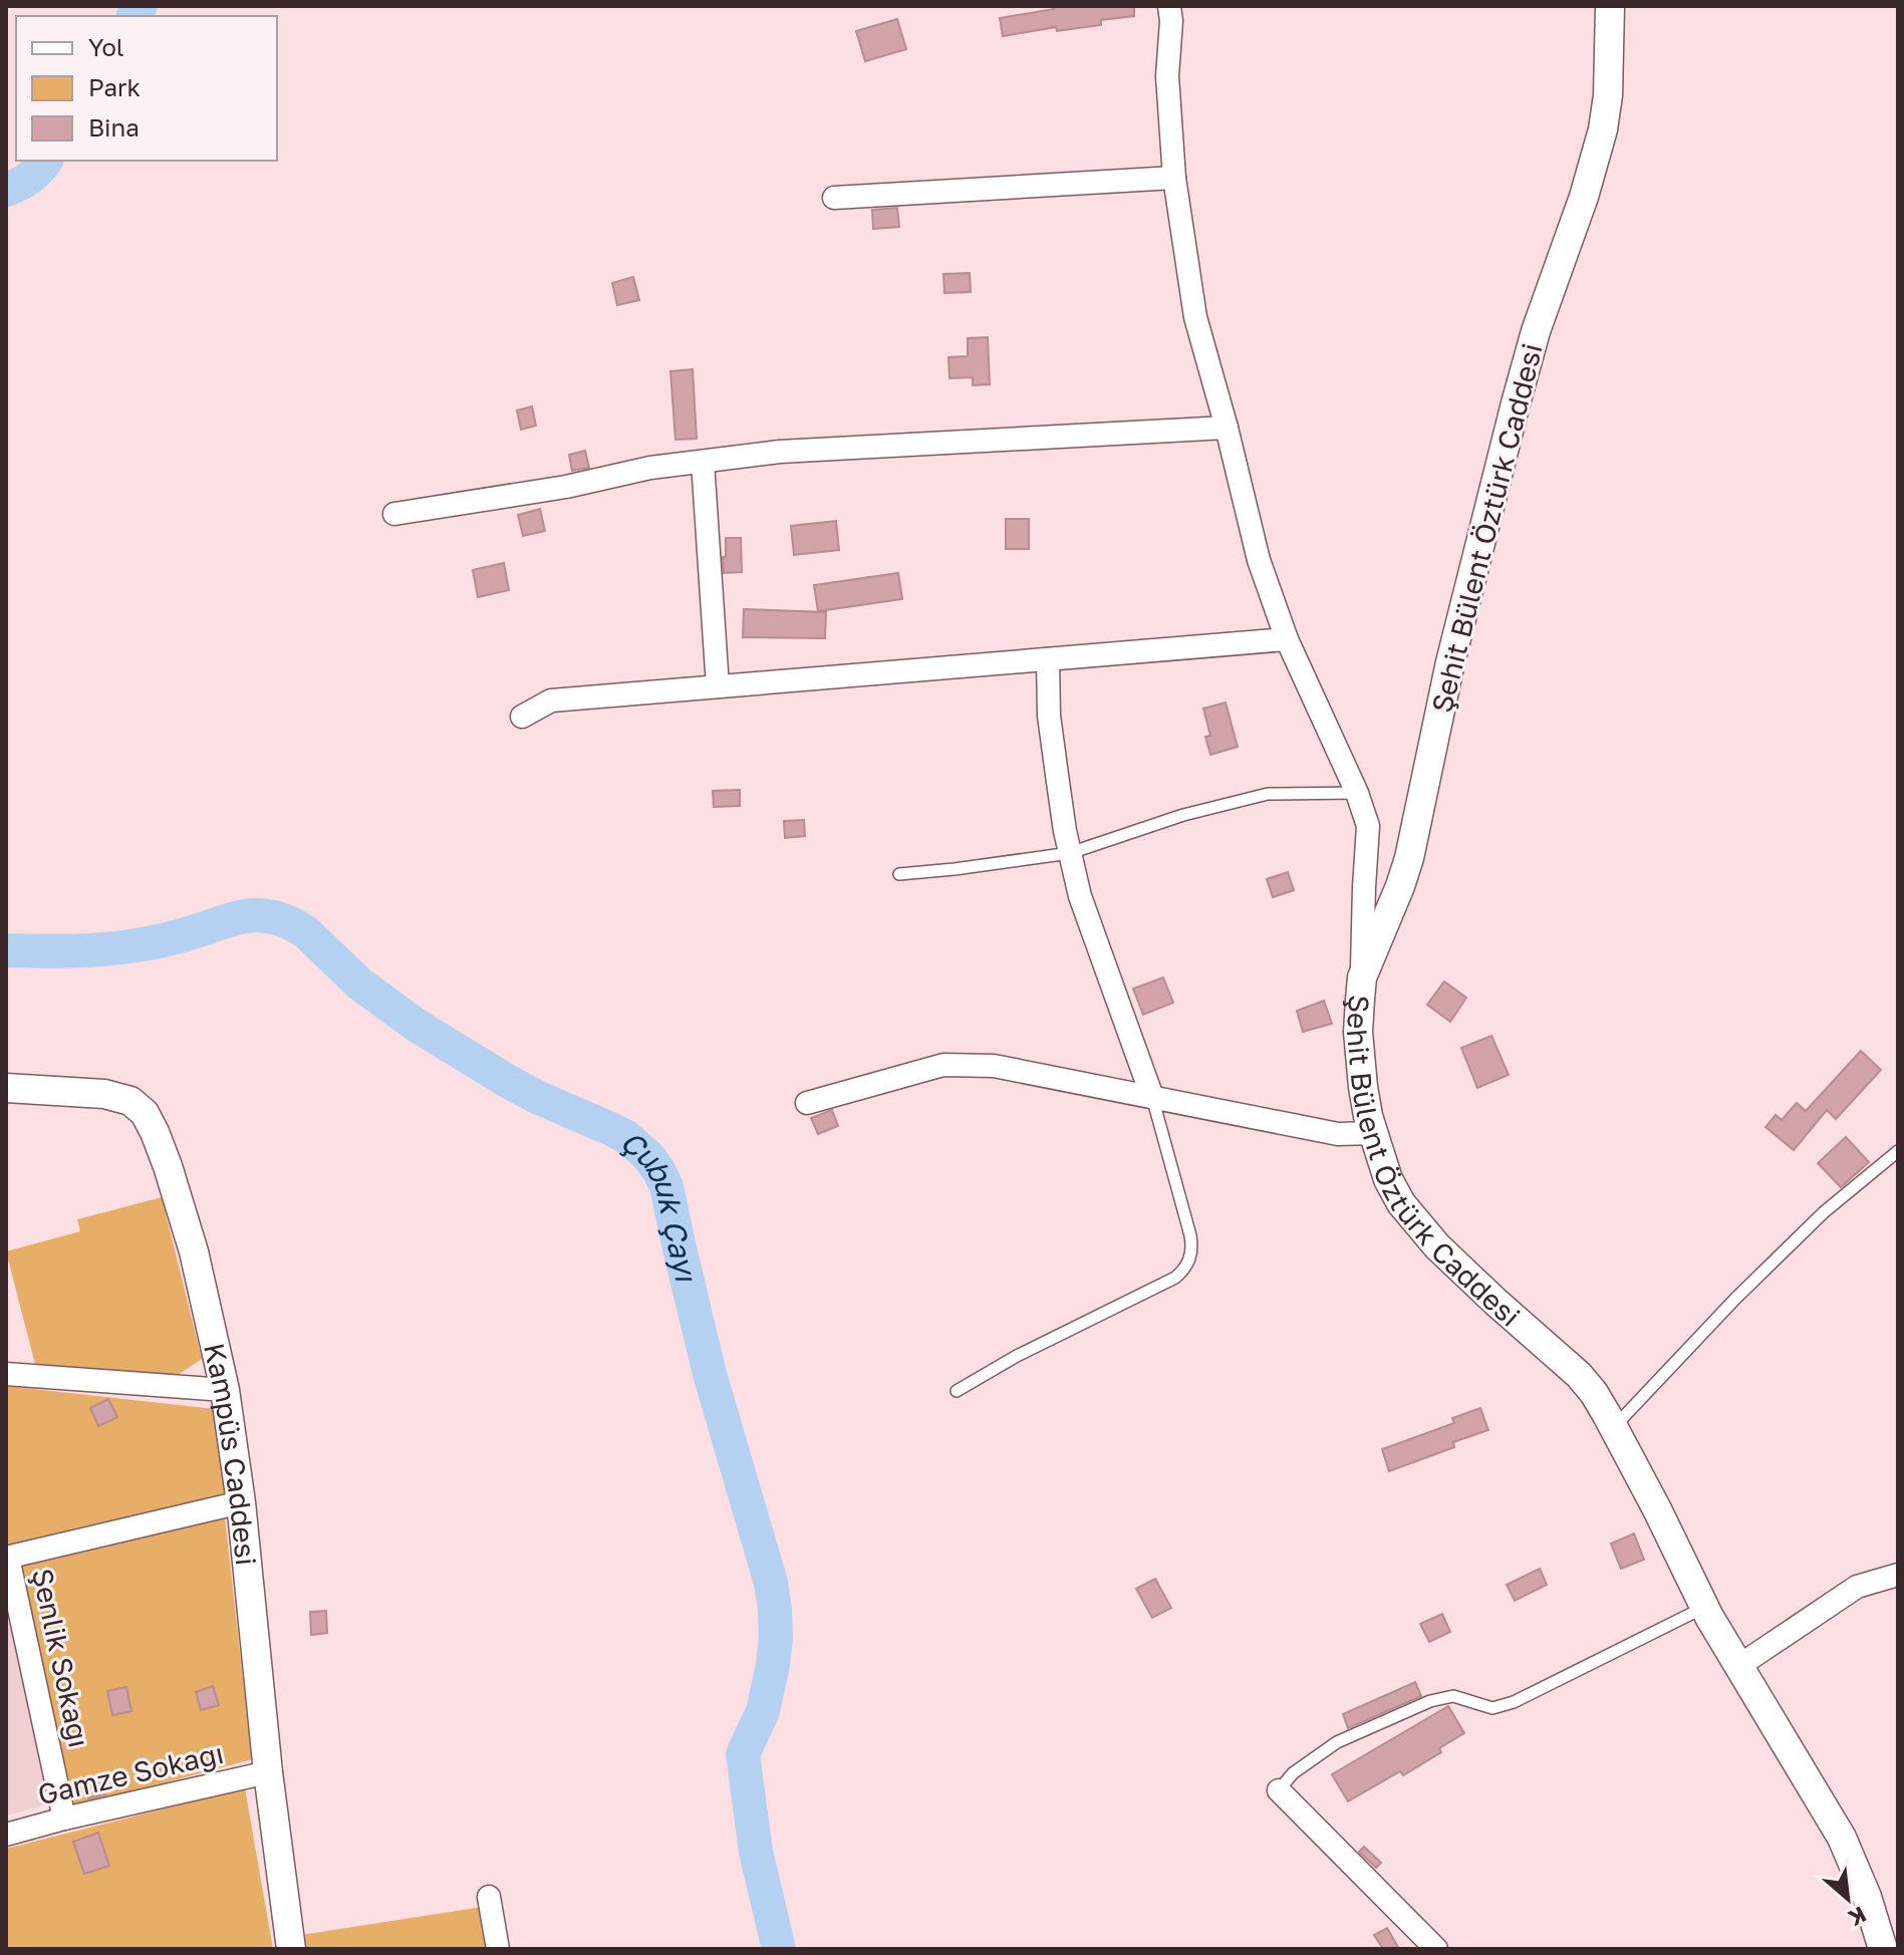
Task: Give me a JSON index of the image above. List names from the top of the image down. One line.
{"streets":{"street":["Şehit Bülent Öztürk Caddesi","Kampüs Caddesi","Şenlik Sokağı","Gamze Sokağı"]},"crossings":[["Kampüs Caddesi","Gamze Sokağı"],["Şenlik Sokağı","Gamze Sokağı"]],"water":["Çubuk Çayı"],"legend":["Yol","Park","Bina"],"north":"bottom right"}
